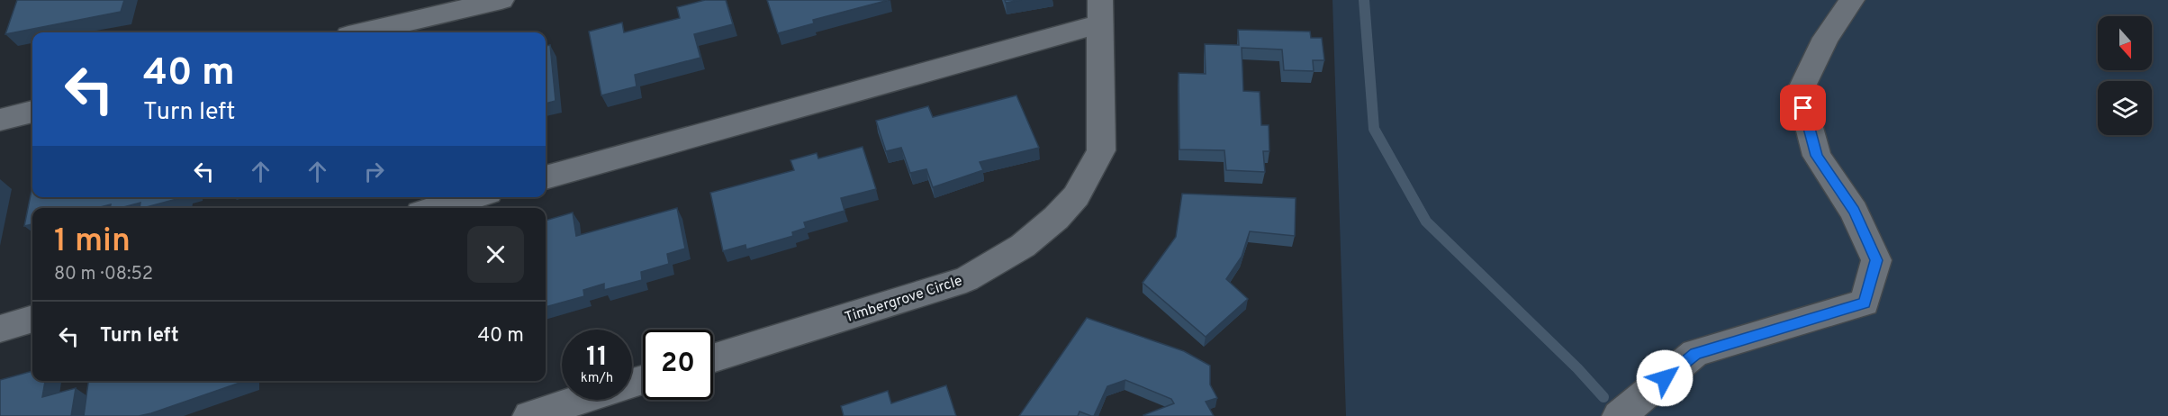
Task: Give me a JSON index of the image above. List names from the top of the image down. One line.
{"streets":{"street":["Timbergrove Circle"]},"north":"bottom","page":{"turn":["40 m","Turn left"],"heading":["1 min","80 m · 08:52"],"list":[{"name":"Turn left","value":"40 m"}],"speed":"11 km/h","limit":"20"}}
